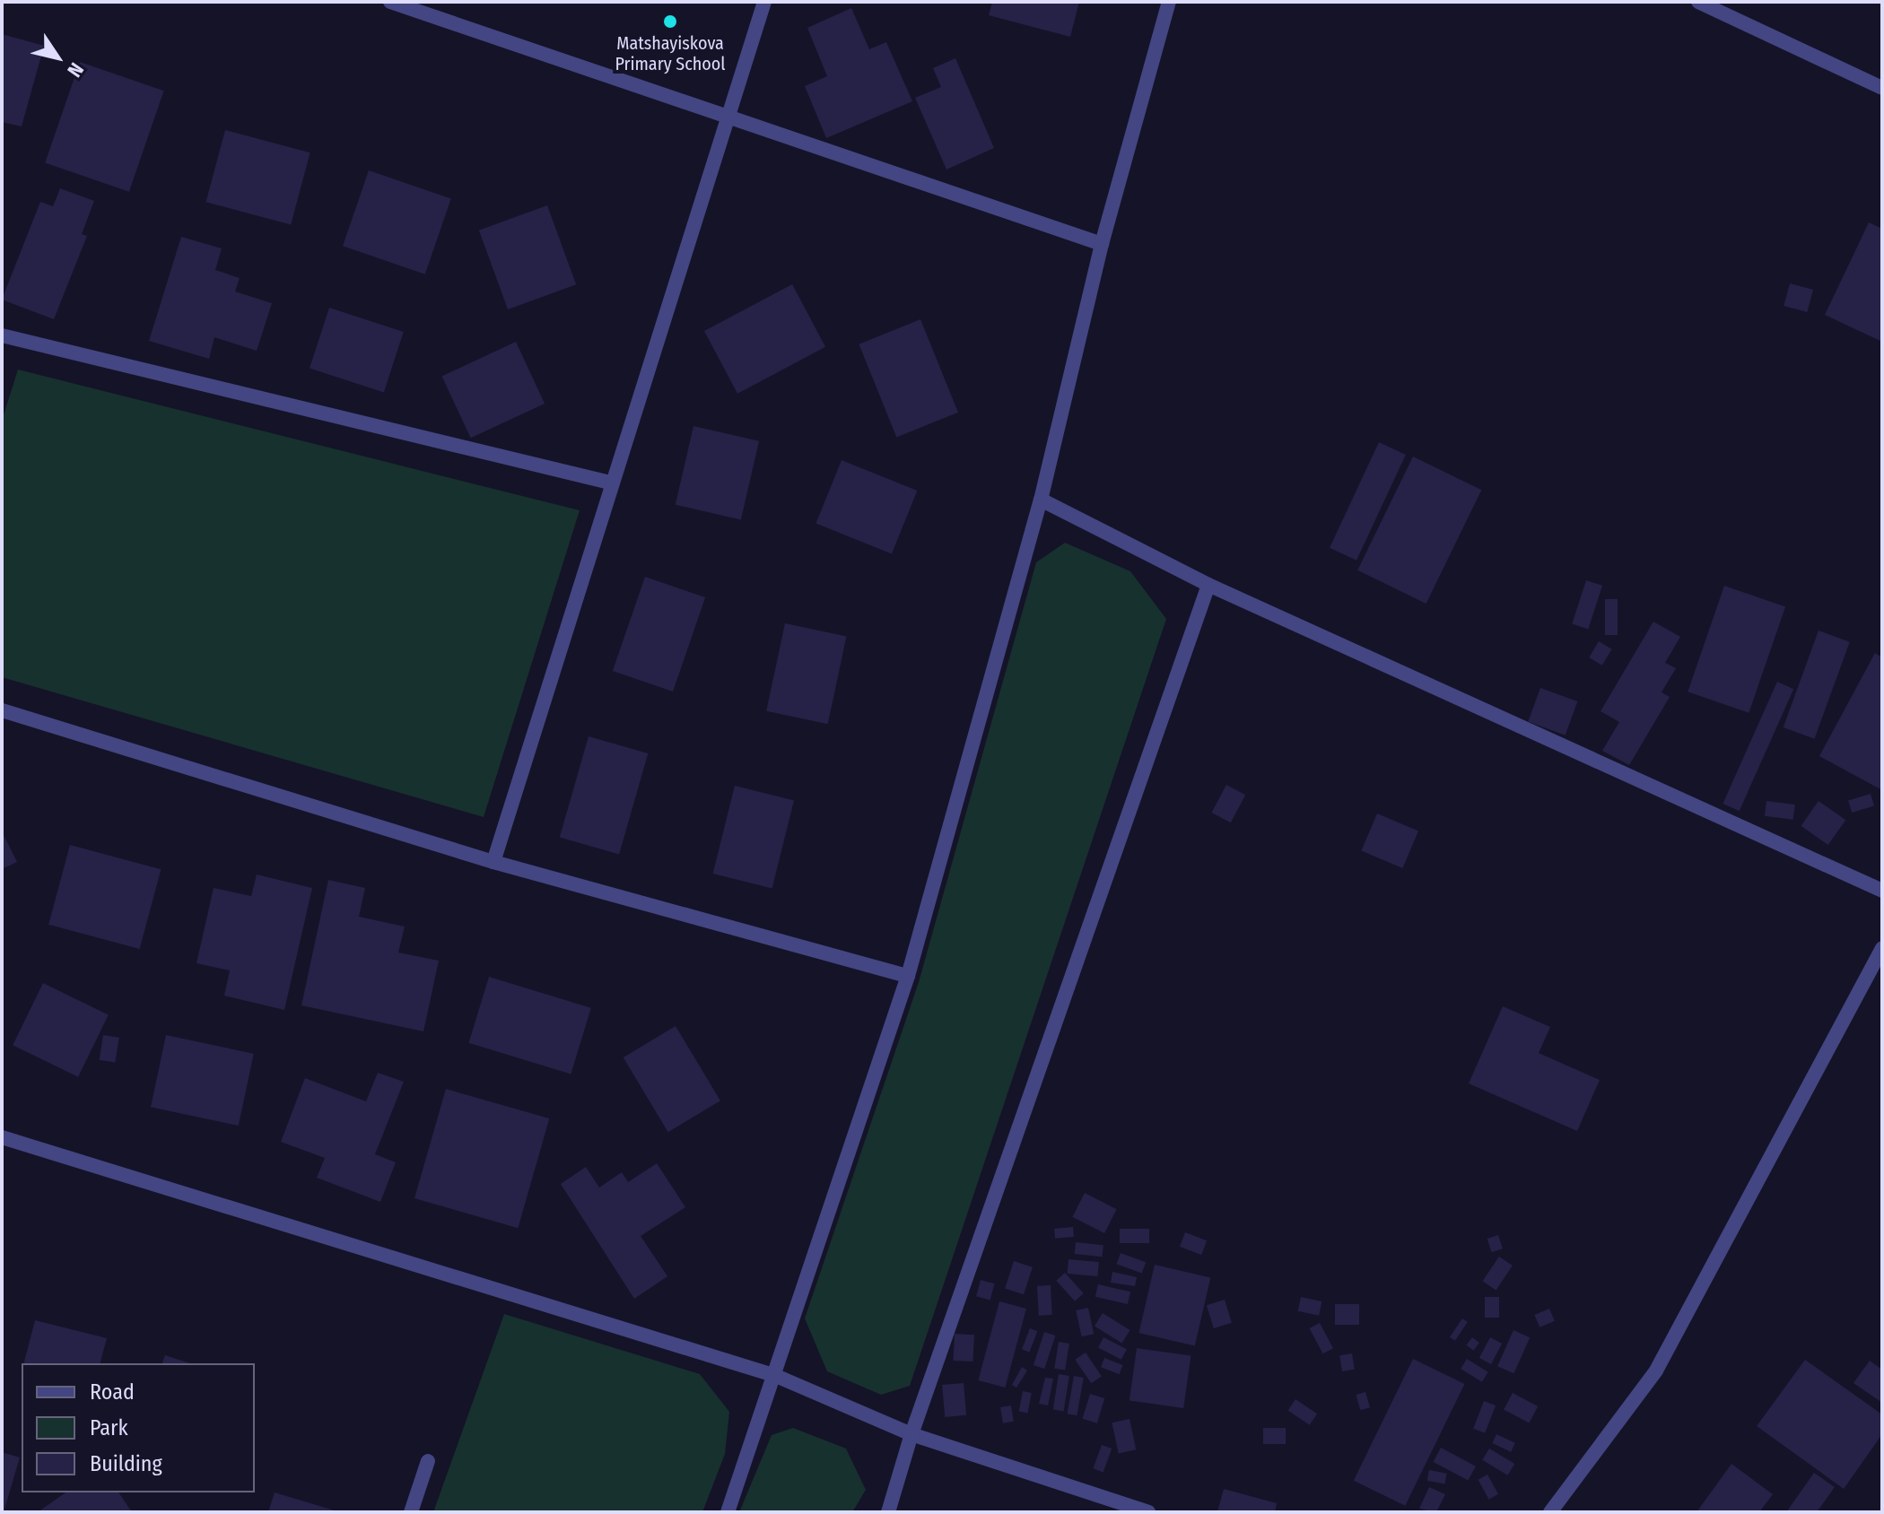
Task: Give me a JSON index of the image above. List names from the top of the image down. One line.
{"places":["Matshayiskova Primary School"],"legend":["Road","Park","Building"],"north":"bottom right"}
